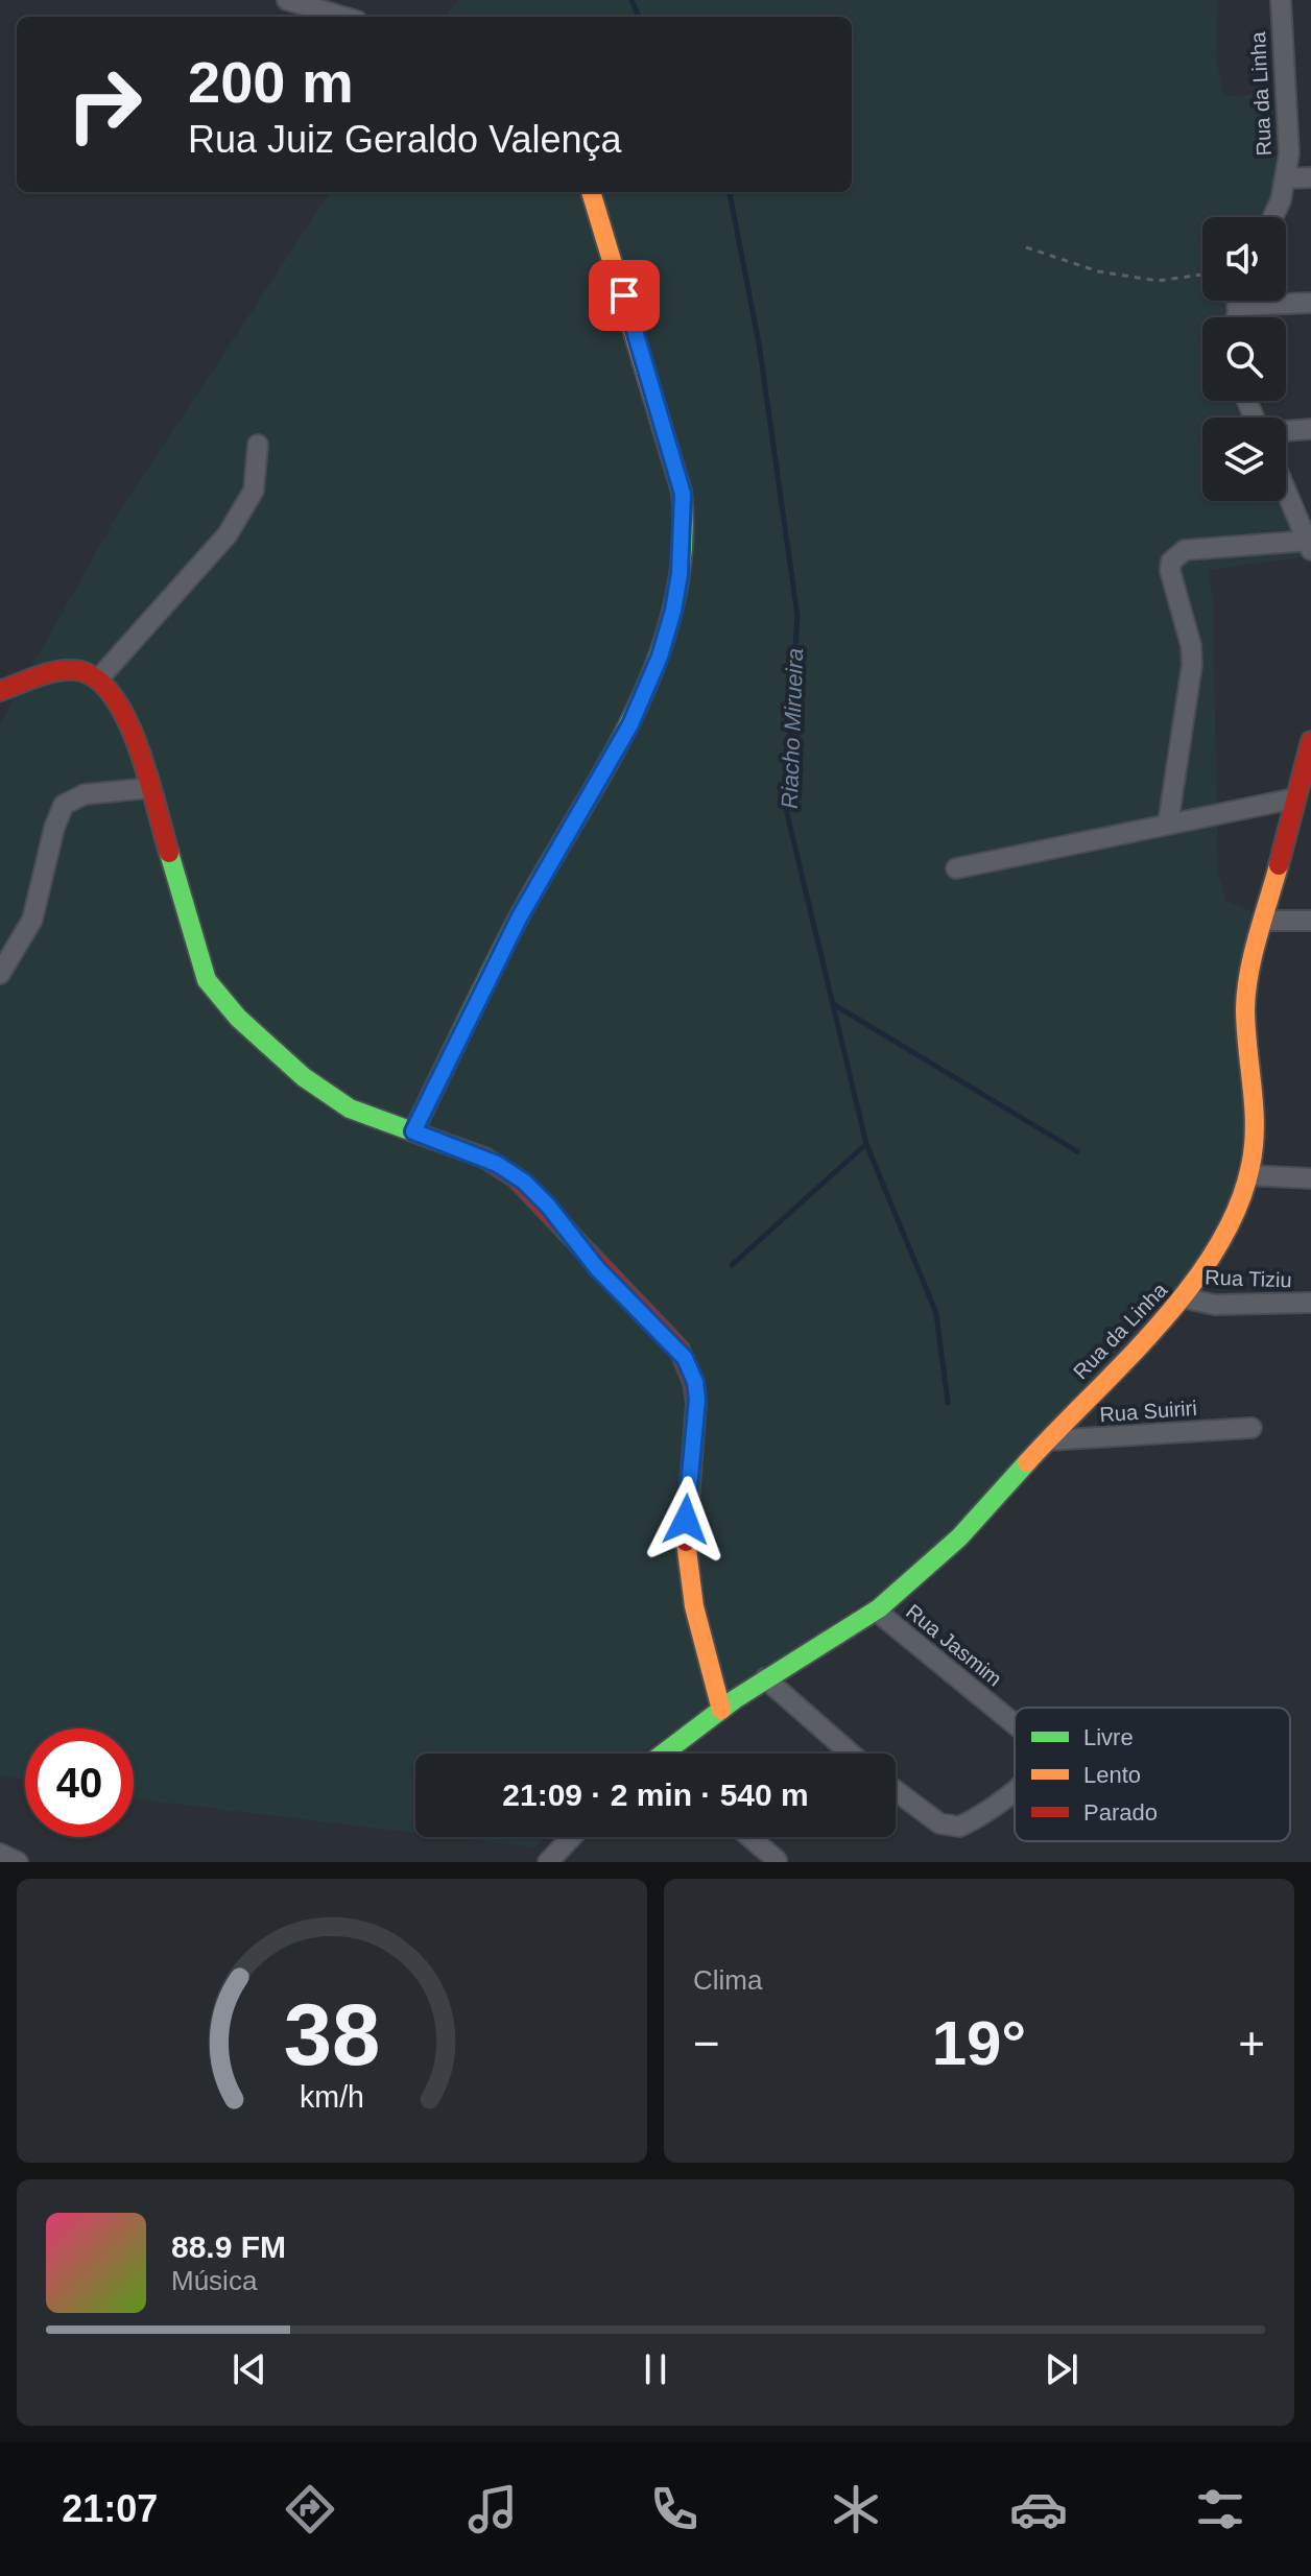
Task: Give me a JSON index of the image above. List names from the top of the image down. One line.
{"streets":{"street":["Rua da Linha","Rua Tiziu","Rua Suiriri","Rua Jasmim"]},"crossings":[["Rua da Linha","Rua Tiziu"],["Rua da Linha","Rua Suiriri"],["Rua da Linha","Rua Jasmim"]],"water":["Riacho Mirueira"],"legend":["Livre","Lento","Parado"],"page":{"turn":["200 m","Rua Juiz Geraldo Valença"],"limit":"40","trip":"21:09 · 2 min · 540 m","tile":"Clima","heat":["−","19°","+"],"song":["88.9 FM","Música"],"tabs":"21:07","gauge":["38","km/h"]}}
